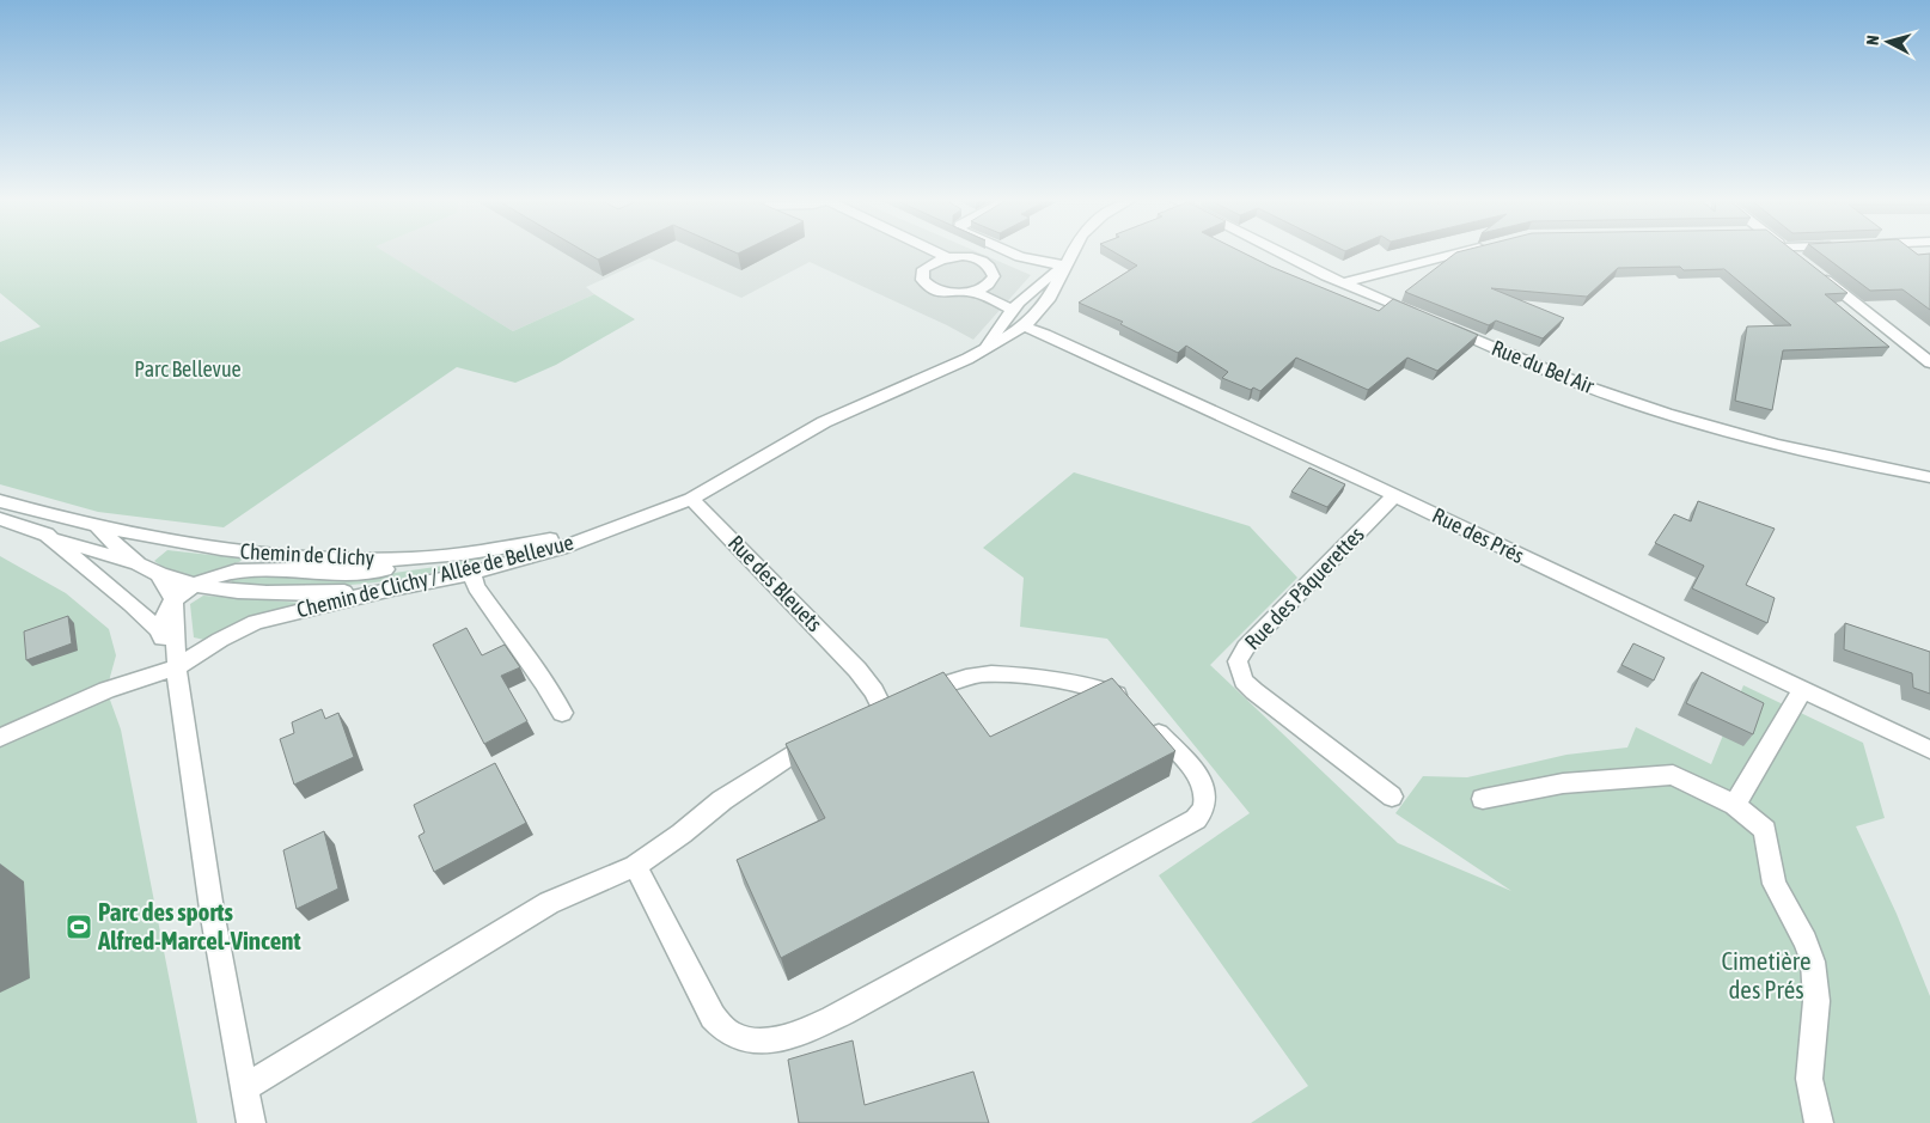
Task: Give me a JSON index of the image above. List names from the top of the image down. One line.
{"streets":{"street":["Rue du Bel Air","Rue des Prés","Chemin de Clichy","Chemin de Clichy / Allée de Bellevue","Rue des Bleuets","Rue des Pâquerettes"]},"crossings":[["Rue des Prés","Chemin de Clichy / Allée de Bellevue"],["Rue des Prés","Rue des Pâquerettes"],["Chemin de Clichy","Chemin de Clichy / Allée de Bellevue"],["Chemin de Clichy / Allée de Bellevue","Rue des Bleuets"]],"parks":["Parc Bellevue","Cimetière des Prés"],"places":{"sports":["Parc des sports Alfred-Marcel-Vincent"]},"north":"left"}
